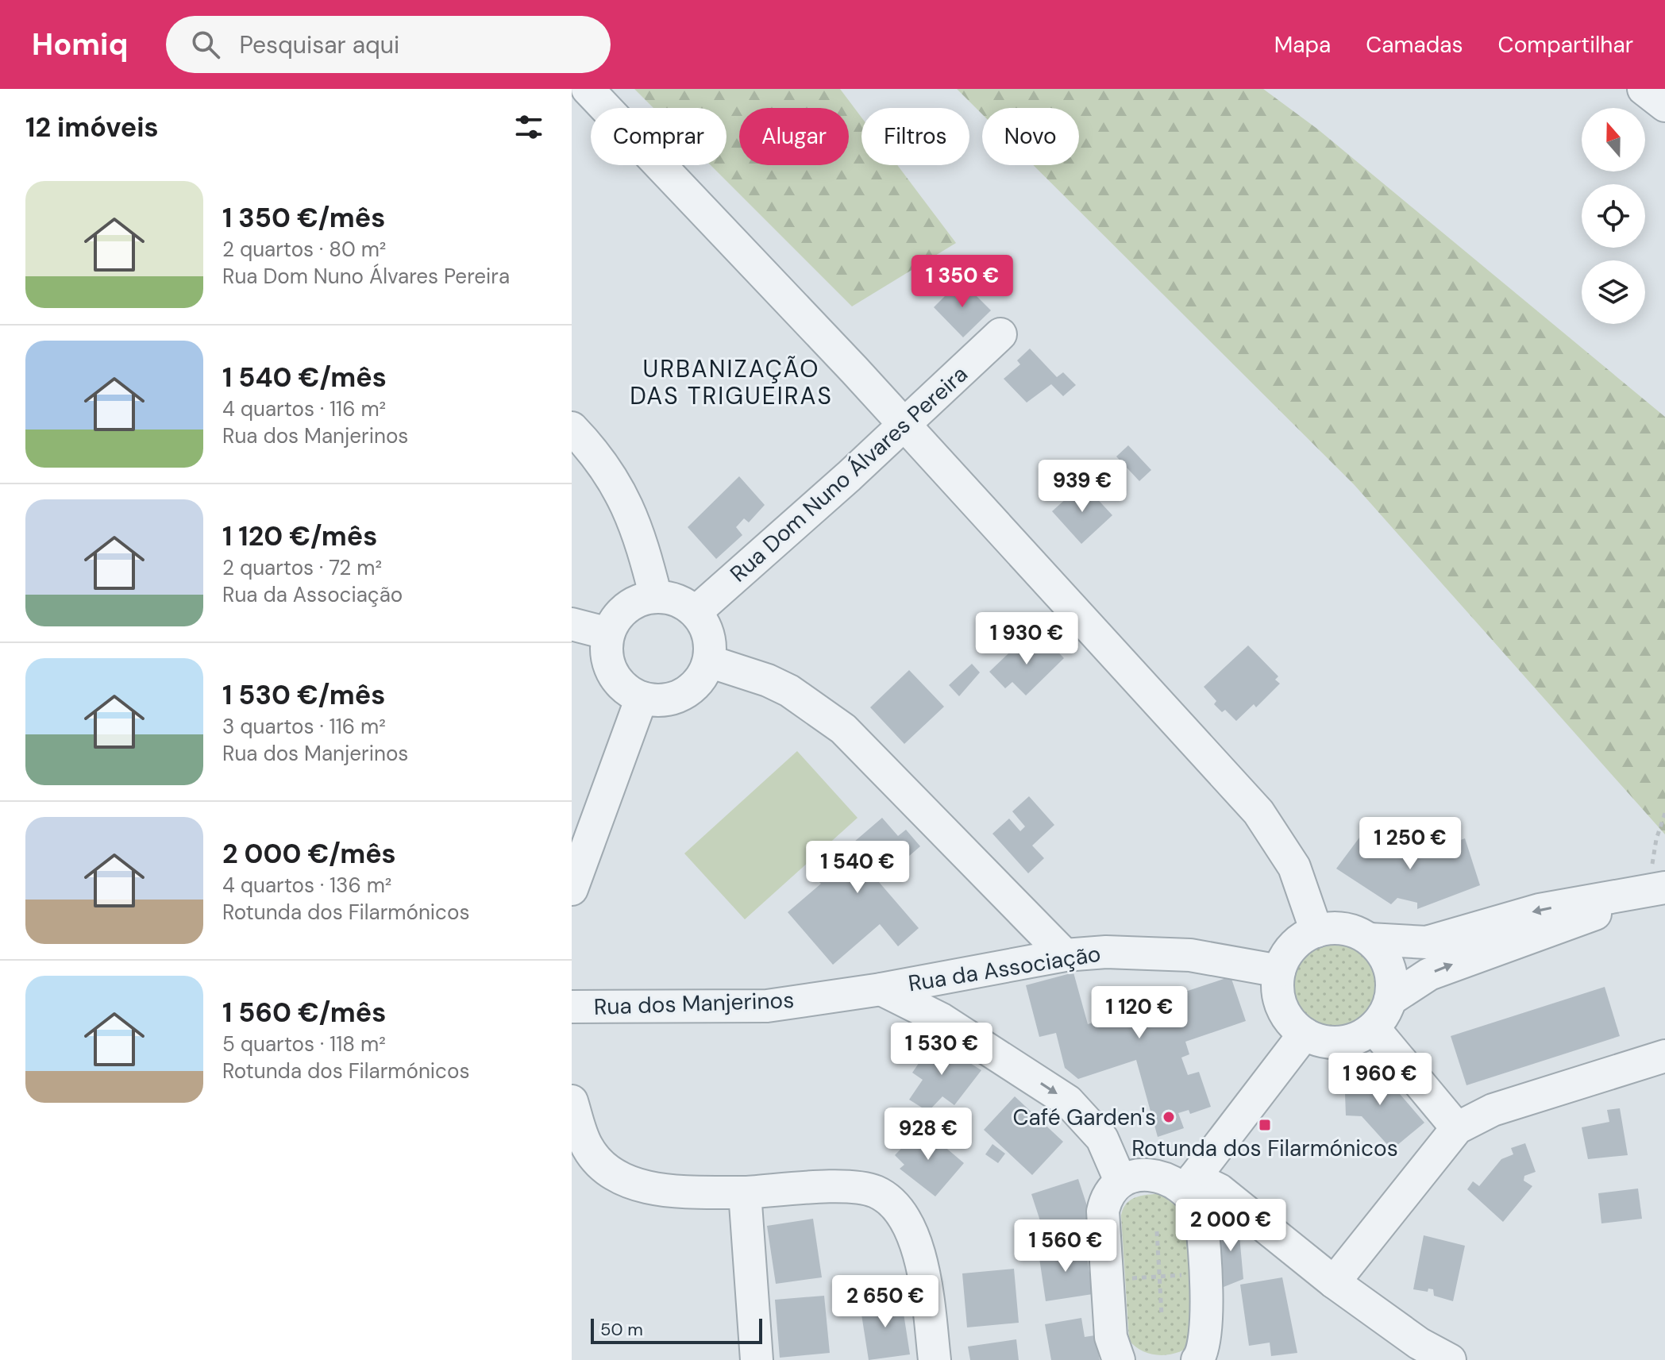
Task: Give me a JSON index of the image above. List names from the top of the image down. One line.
{"streets":{"street":["Rua Dom Nuno Álvares Pereira","Rua da Associação","Rua dos Manjerinos"]},"crossings":[["Rua da Associação","Rua dos Manjerinos"]],"districts":["URBANIZAÇÃO DAS TRIGUEIRAS"],"places":{"other":["Café Garden's"],"transit":["Rotunda dos Filarmónicos"]},"scale_bar":"50 m","north":"top","page":{"header":"Homiq","search":"Pesquisar aqui","nav":["Mapa","Camadas","Compartilhar"],"heading":"12 imóveis","chip":["Comprar","Alugar","Filtros","Novo"],"list":[{"name":"1 350 €/mês","note":"2 quartos · 80 m² · Rua Dom Nuno Álvares Pereira"},{"name":"1 540 €/mês","note":"4 quartos · 116 m² · Rua dos Manjerinos"},{"name":"1 120 €/mês","note":"2 quartos · 72 m² · Rua da Associação"},{"name":"1 530 €/mês","note":"3 quartos · 116 m² · Rua dos Manjerinos"},{"name":"2 000 €/mês","note":"4 quartos · 136 m² · Rotunda dos Filarmónicos"},{"name":"1 560 €/mês","note":"5 quartos · 118 m² · Rotunda dos Filarmónicos"}],"price":["1 350 €","939 €","1 930 €","1 250 €","1 540 €","1 120 €","1 530 €","1 960 €","928 €","2 000 €","1 560 €","2 650 €"],"scale":"50 m"}}
